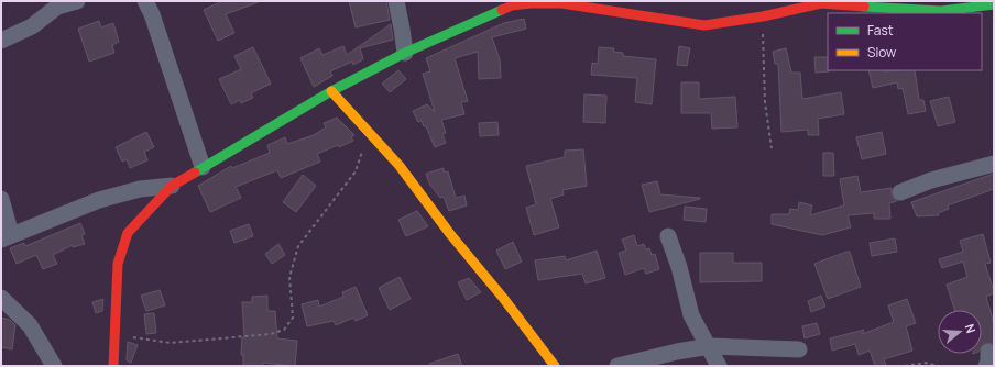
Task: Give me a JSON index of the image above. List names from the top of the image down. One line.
{"legend":["Fast","Slow"],"north":"right"}
